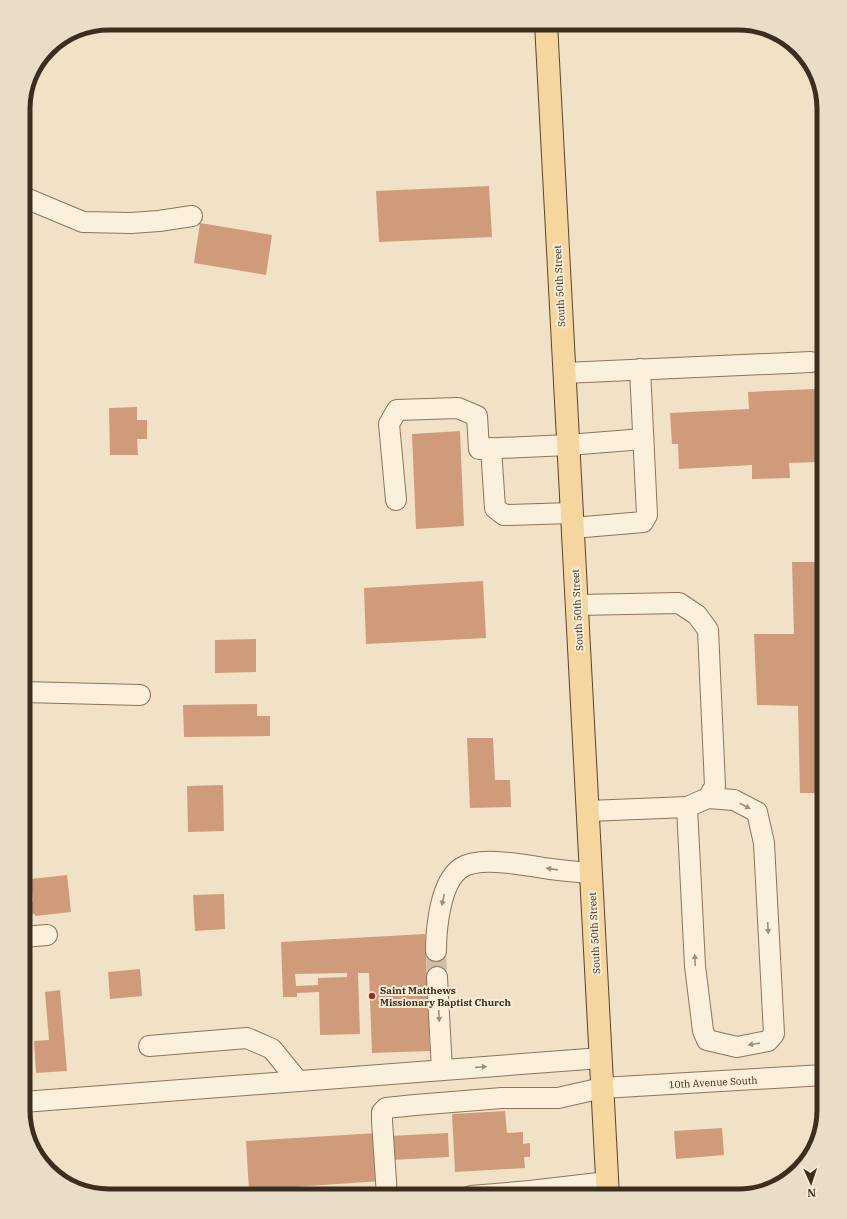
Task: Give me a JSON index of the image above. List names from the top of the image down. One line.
{"streets":{"main road":["South 50th Street"],"street":["10th Avenue South"]},"crossings":[["South 50th Street","10th Avenue South"]],"places":["Saint Matthews Missionary Baptist Church"],"north":"bottom"}
